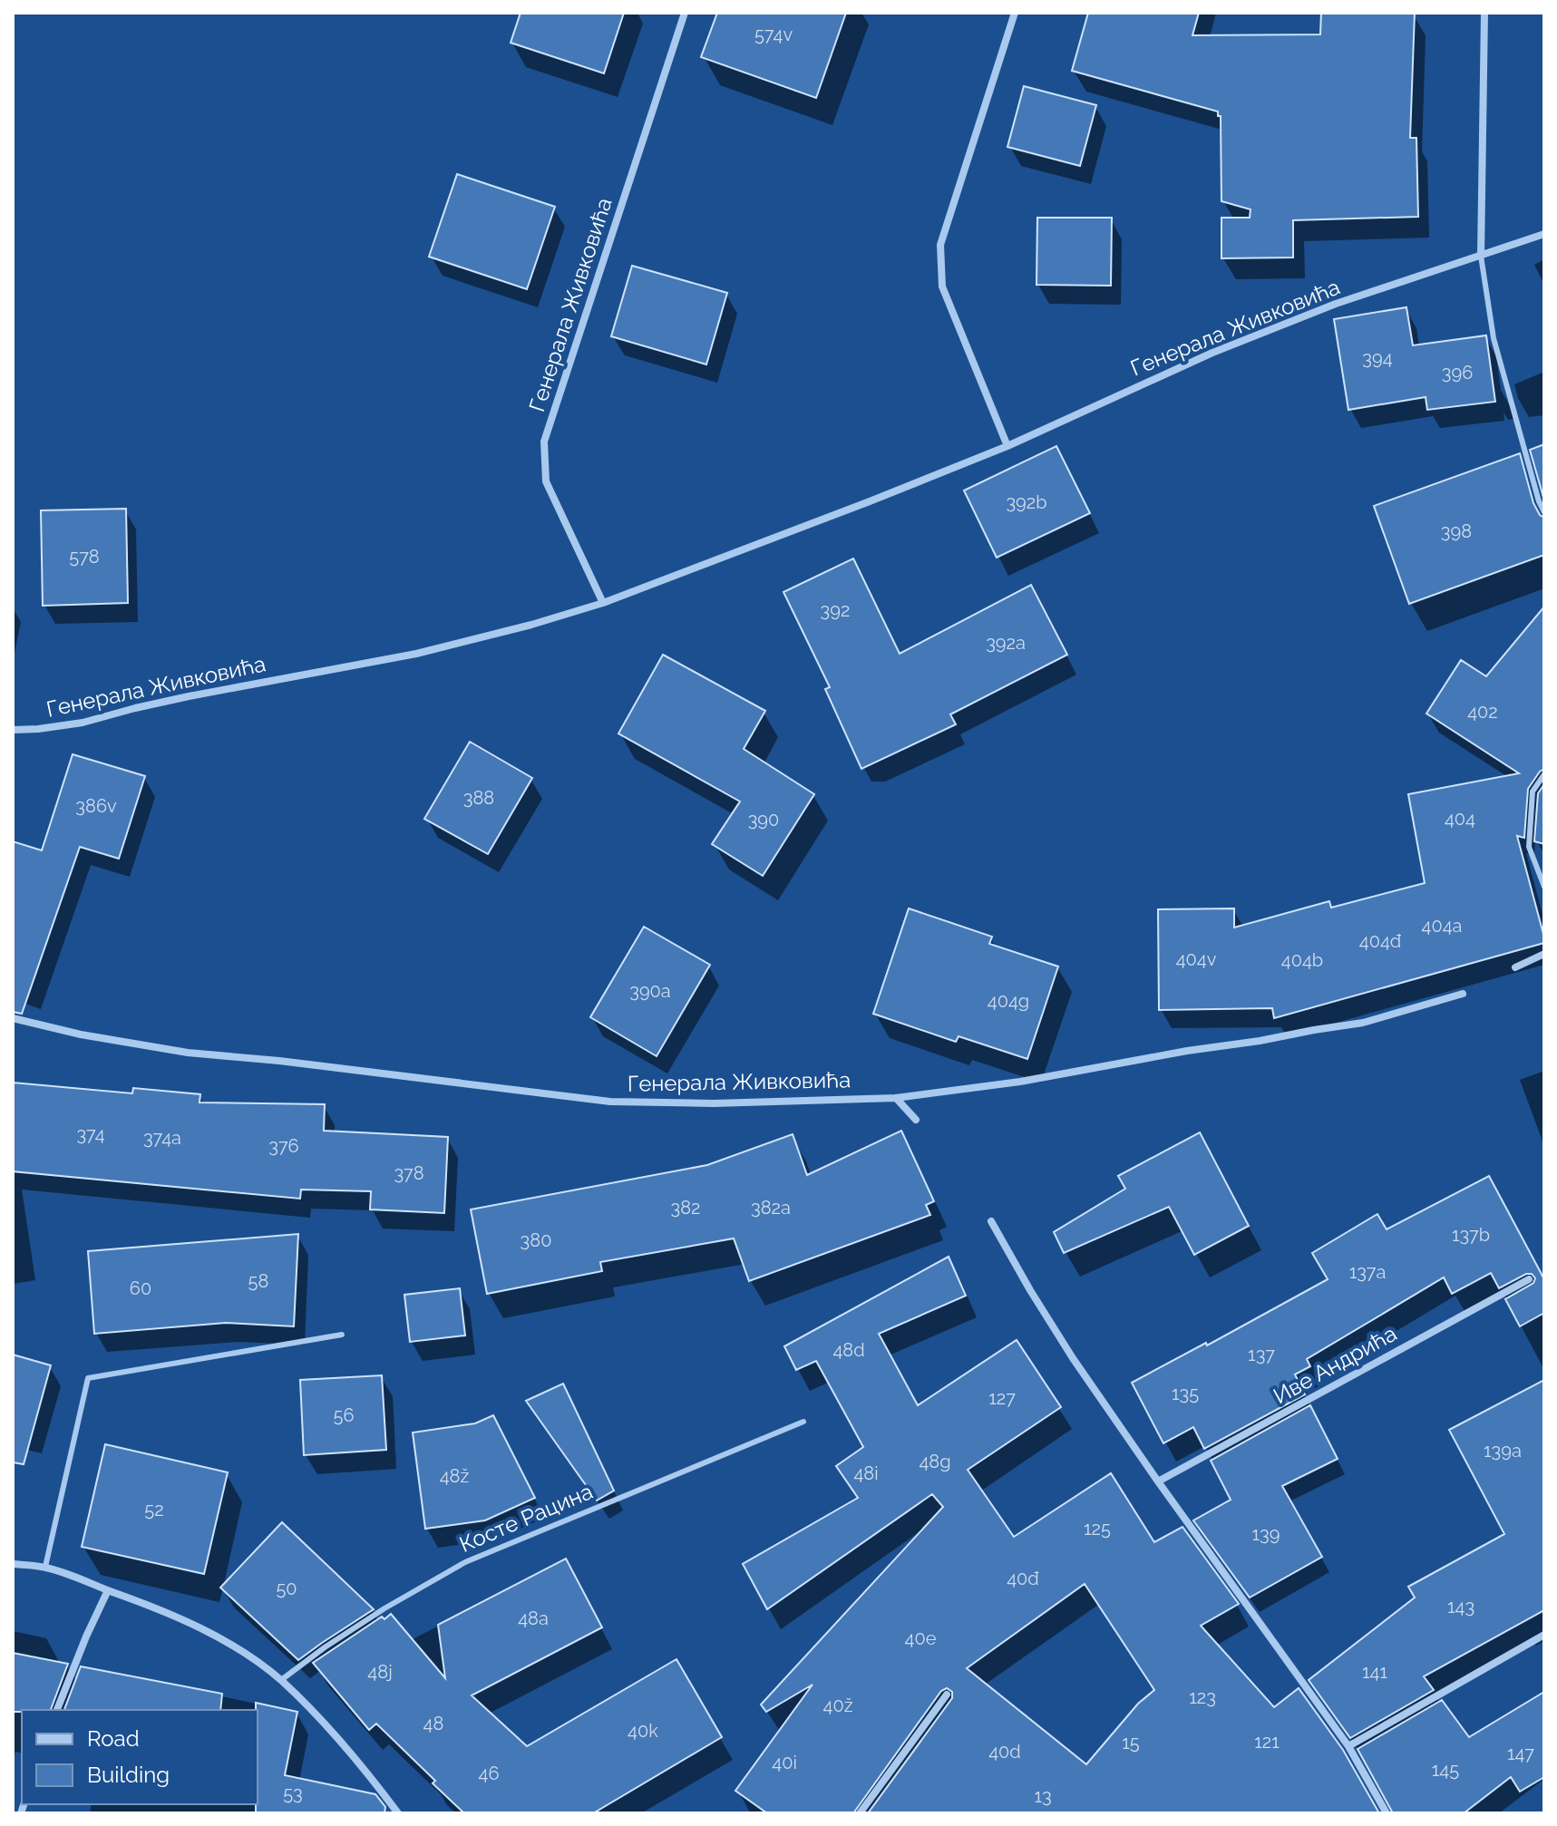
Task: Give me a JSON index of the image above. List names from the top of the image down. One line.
{"streets":{"street":["Генерала Живковића","Иве Андрића"],"lane":["Косте Рацина"]},"house_numbers":["574v","394","396","392b","398","578","392","392a","402","388","386v","404","390","404a","404đ","404v","404b","390a","404g","374","374a","376","378","382","382a","137b","380","137a","58","60","48d","137","135","127","56","139a","48g","48i","48ž","52","125","139","40đ","50","143","48a","40e","48j","141","123","40ž","48","40k","121","15","40d","147","40i","145","46","53","13"],"legend":["Road","Building"]}
